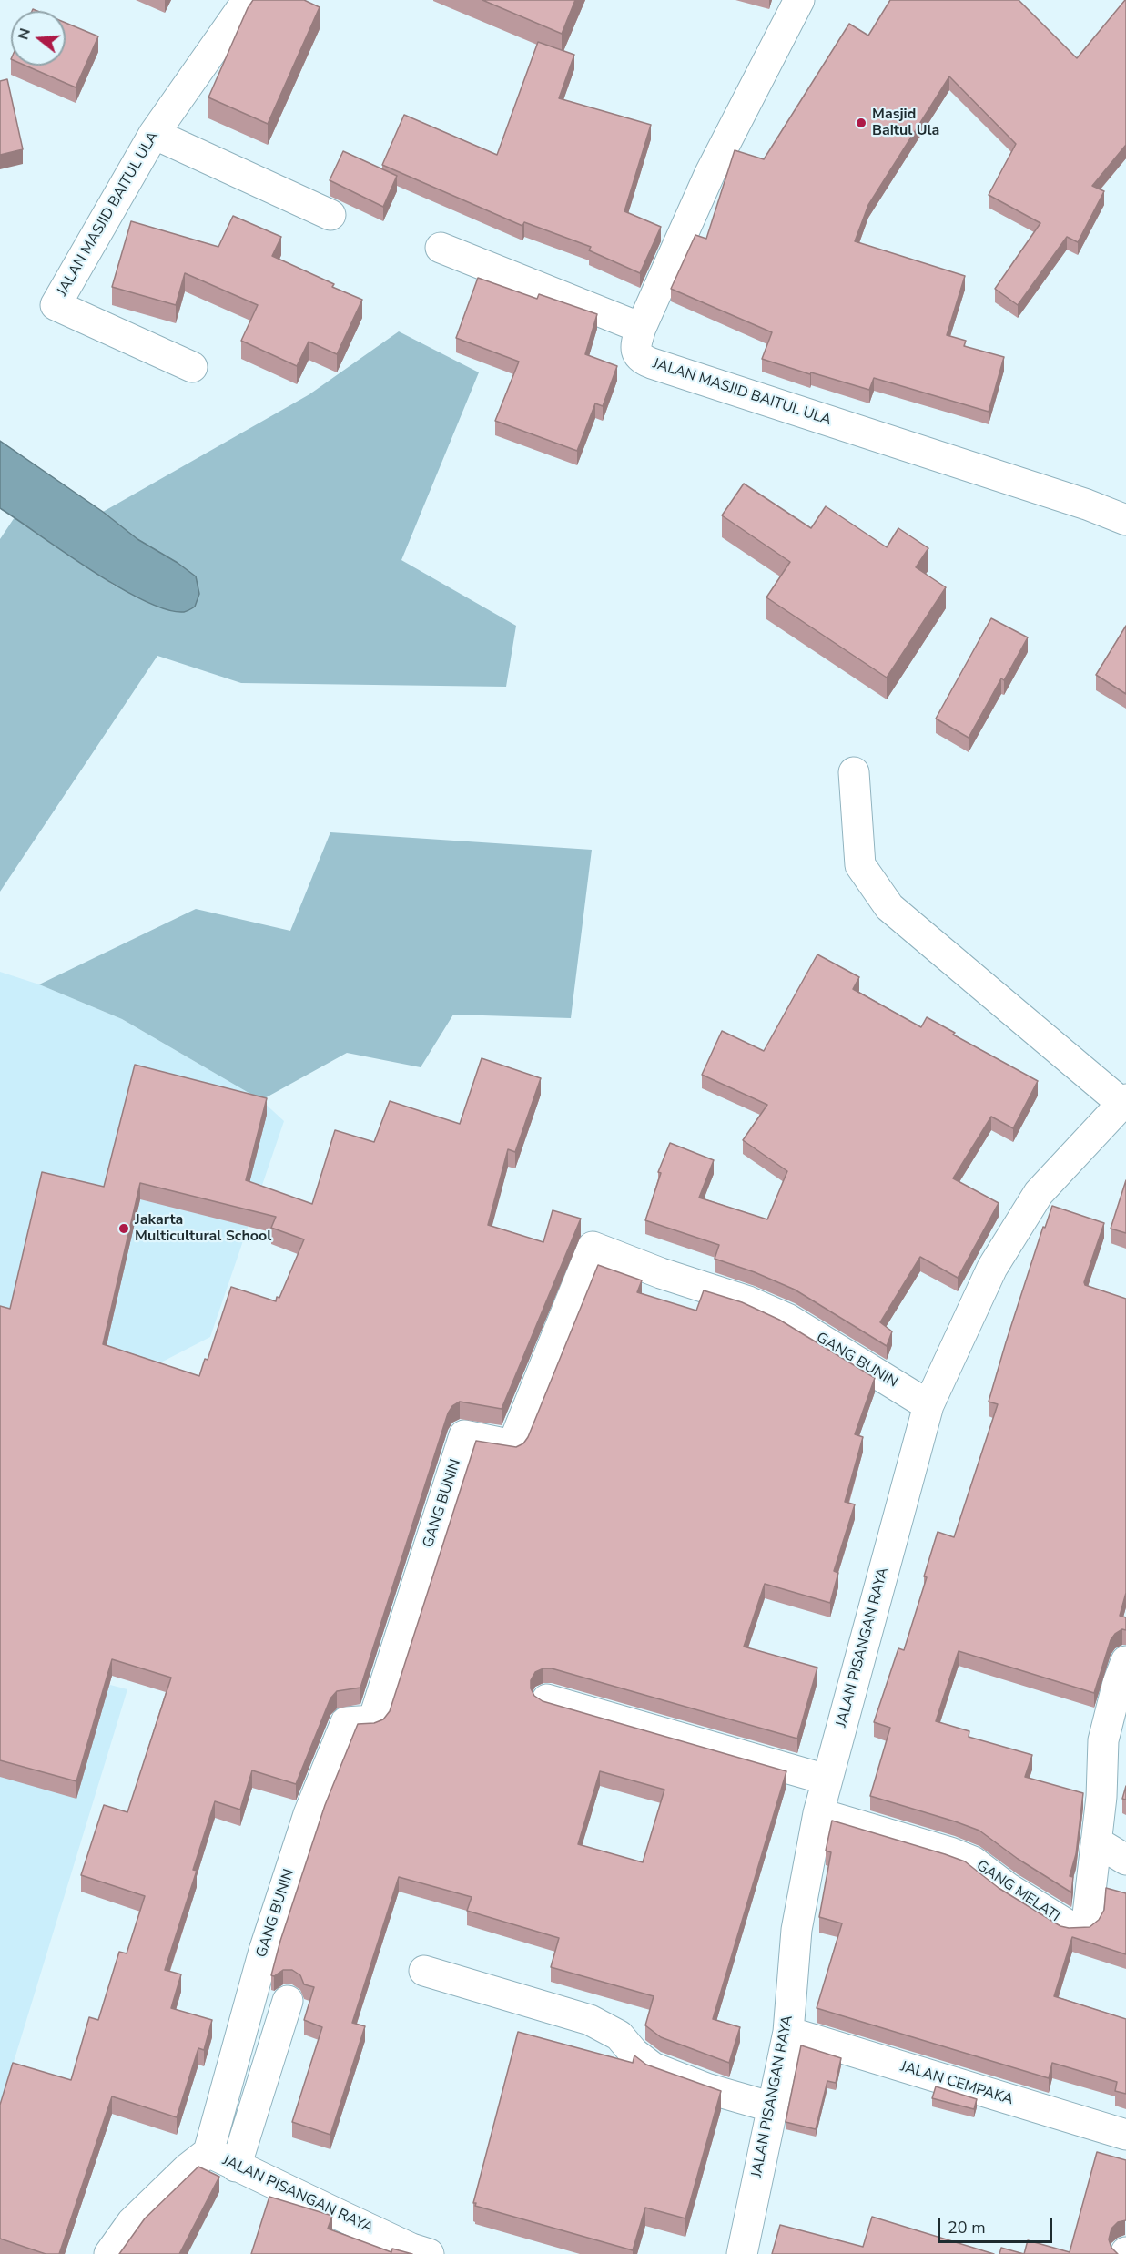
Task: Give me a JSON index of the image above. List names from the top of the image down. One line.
{"streets":{"street":["JALAN MASJID BAITUL ULA","GANG BUNIN","JALAN PISANGAN RAYA","GANG MELATI","JALAN CEMPAKA"]},"crossings":[["GANG BUNIN","JALAN PISANGAN RAYA"],["JALAN PISANGAN RAYA","GANG MELATI"],["JALAN PISANGAN RAYA","JALAN CEMPAKA"]],"places":["Masjid Baitul Ula","Jakarta Multicultural School"],"scale_bar":"20 m","north":"left"}
